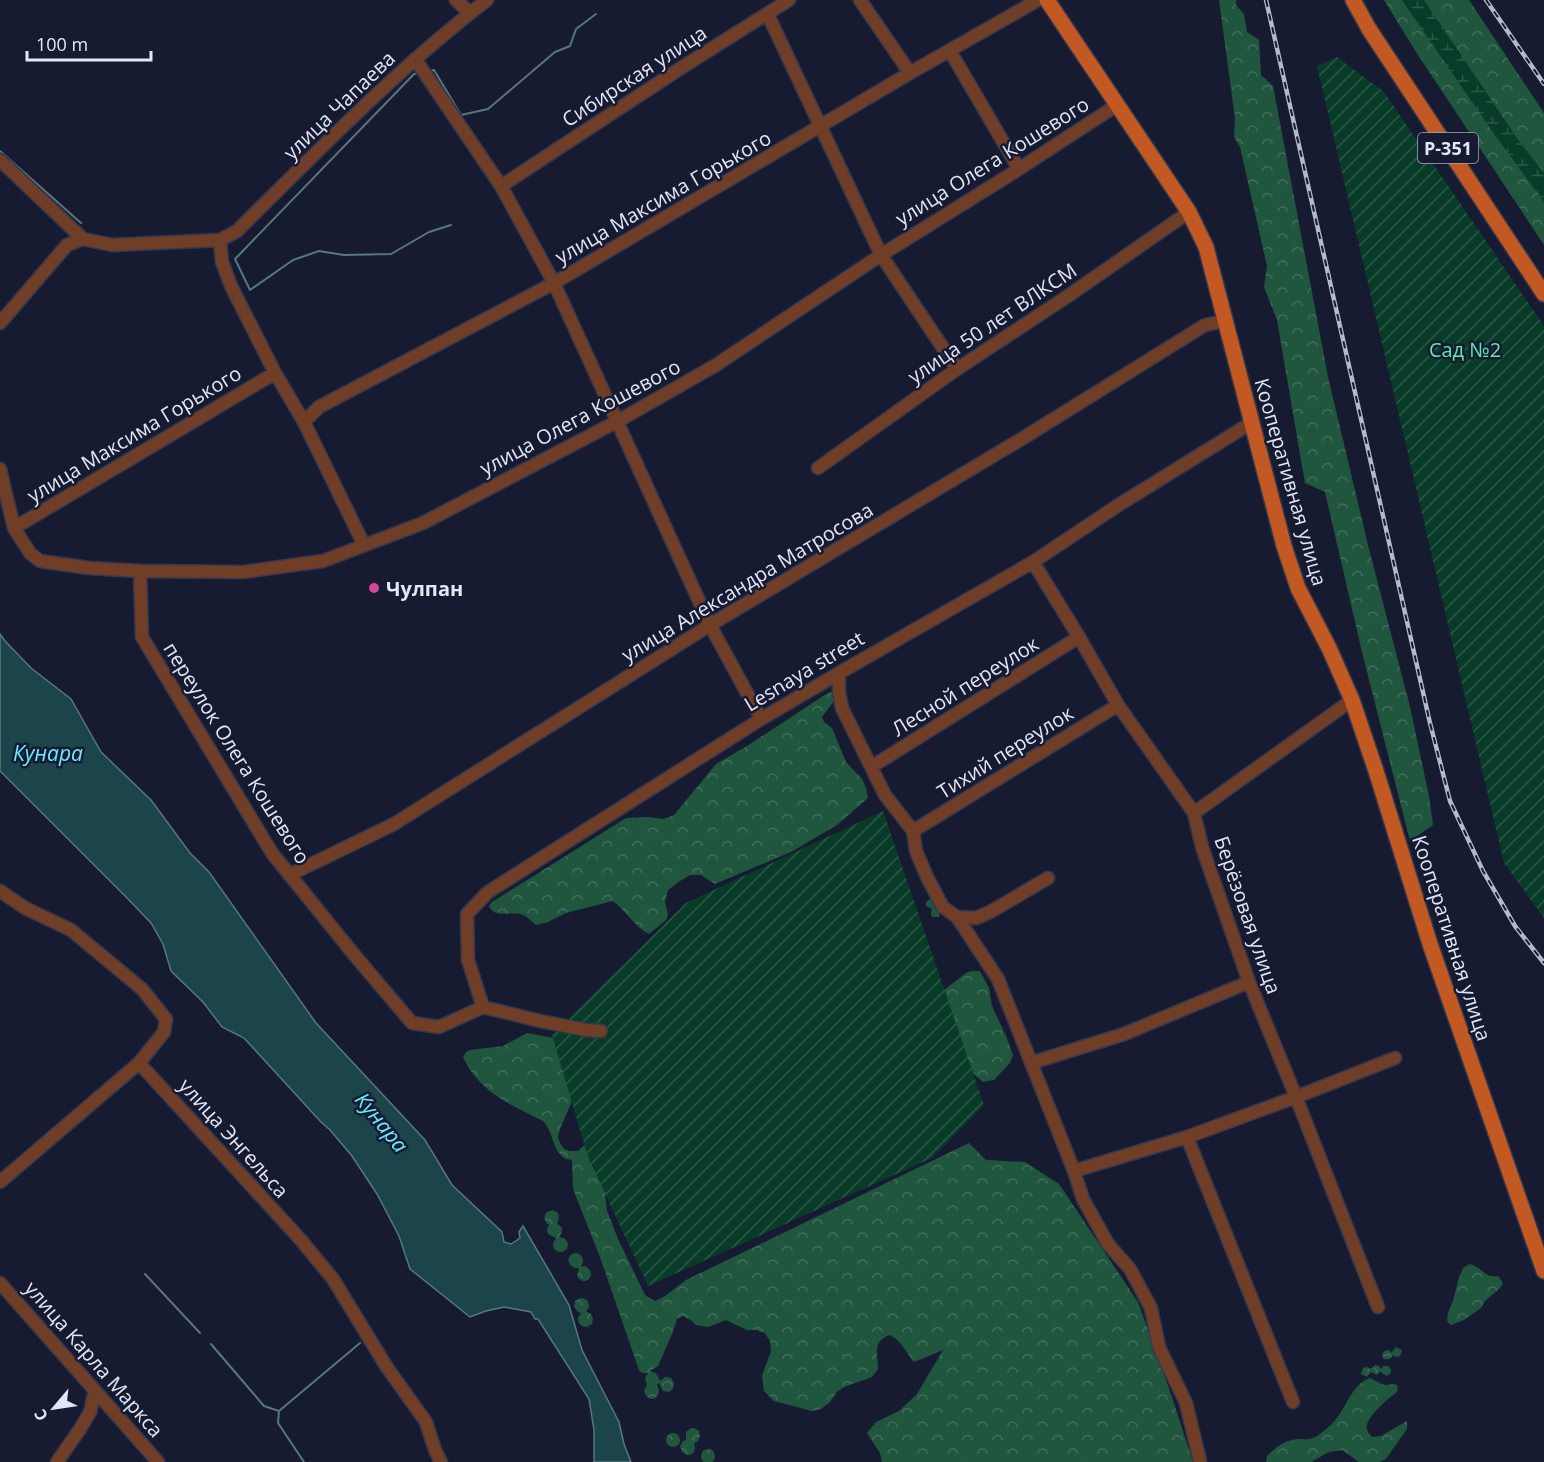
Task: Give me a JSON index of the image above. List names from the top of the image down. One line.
{"streets":{"main road":["Р-351","Кооперативная улица"],"street":["Сибирская улица","улица Чапаева","улица Олега Кошевого","улица Максима Горького","улица 50 лет ВЛКСМ","улица Александра Матросова","Lesnaya street","Лесной переулок","Тихий переулок","переулок Олега Кошевого","Берёзовая улица","улица Энгельса","улица Карла Маркса"]},"crossings":[["улица Олега Кошевого","улица Максима Горького"],["улица Олега Кошевого","Кооперативная улица"],["улица Олега Кошевого","переулок Олега Кошевого"],["улица 50 лет ВЛКСМ","Кооперативная улица"],["Кооперативная улица","улица Александра Матросова"],["Кооперативная улица","Lesnaya street"],["улица Александра Матросова","переулок Олега Кошевого"],["Lesnaya street","переулок Олега Кошевого"],["Lesnaya street","Берёзовая улица"],["Лесной переулок","Берёзовая улица"],["Тихий переулок","Берёзовая улица"]],"water":["Кунара"],"parks":["Сад №2"],"places":["Чулпан"],"scale_bar":"100 m","north":"bottom left"}
